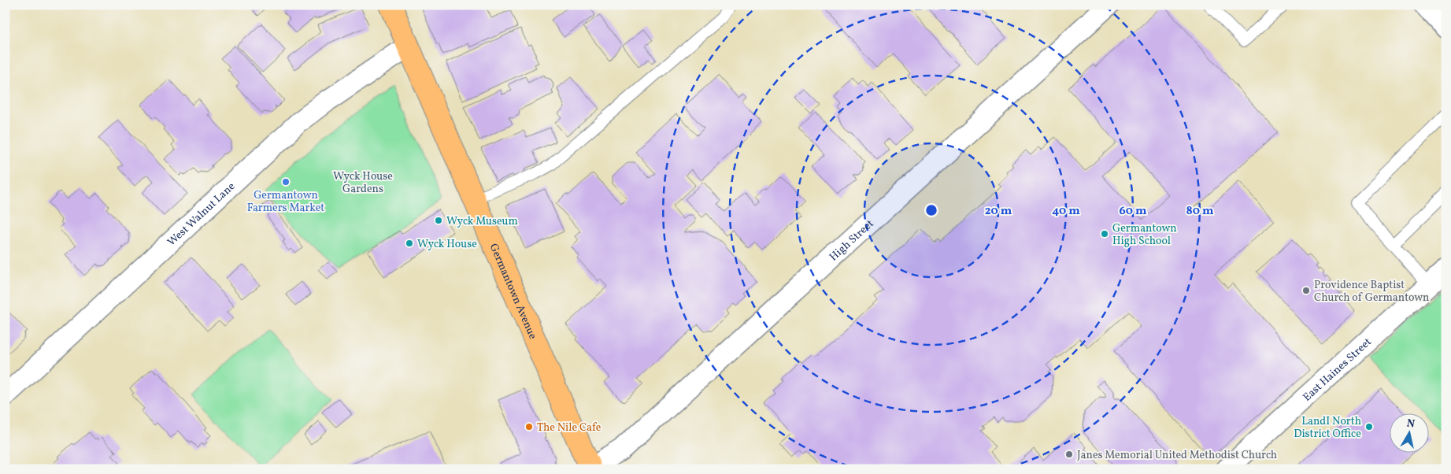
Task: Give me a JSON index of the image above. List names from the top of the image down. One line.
{"streets":{"main road":["Germantown Avenue"],"street":["West Walnut Lane","High Street","East Haines Street"]},"crossings":[["West Walnut Lane","Germantown Avenue"],["High Street","Germantown Avenue"]],"parks":["Wyck House Gardens"],"places":["Germantown Farmers Market","Wyck Museum","Germantown High School","Wyck House","Providence Baptist Church of Germantown","The Nile Cafe","LandI North District Office","Janes Memorial United Methodist Church"],"north":"top","rings":["20 m","40 m","60 m","80 m"]}
